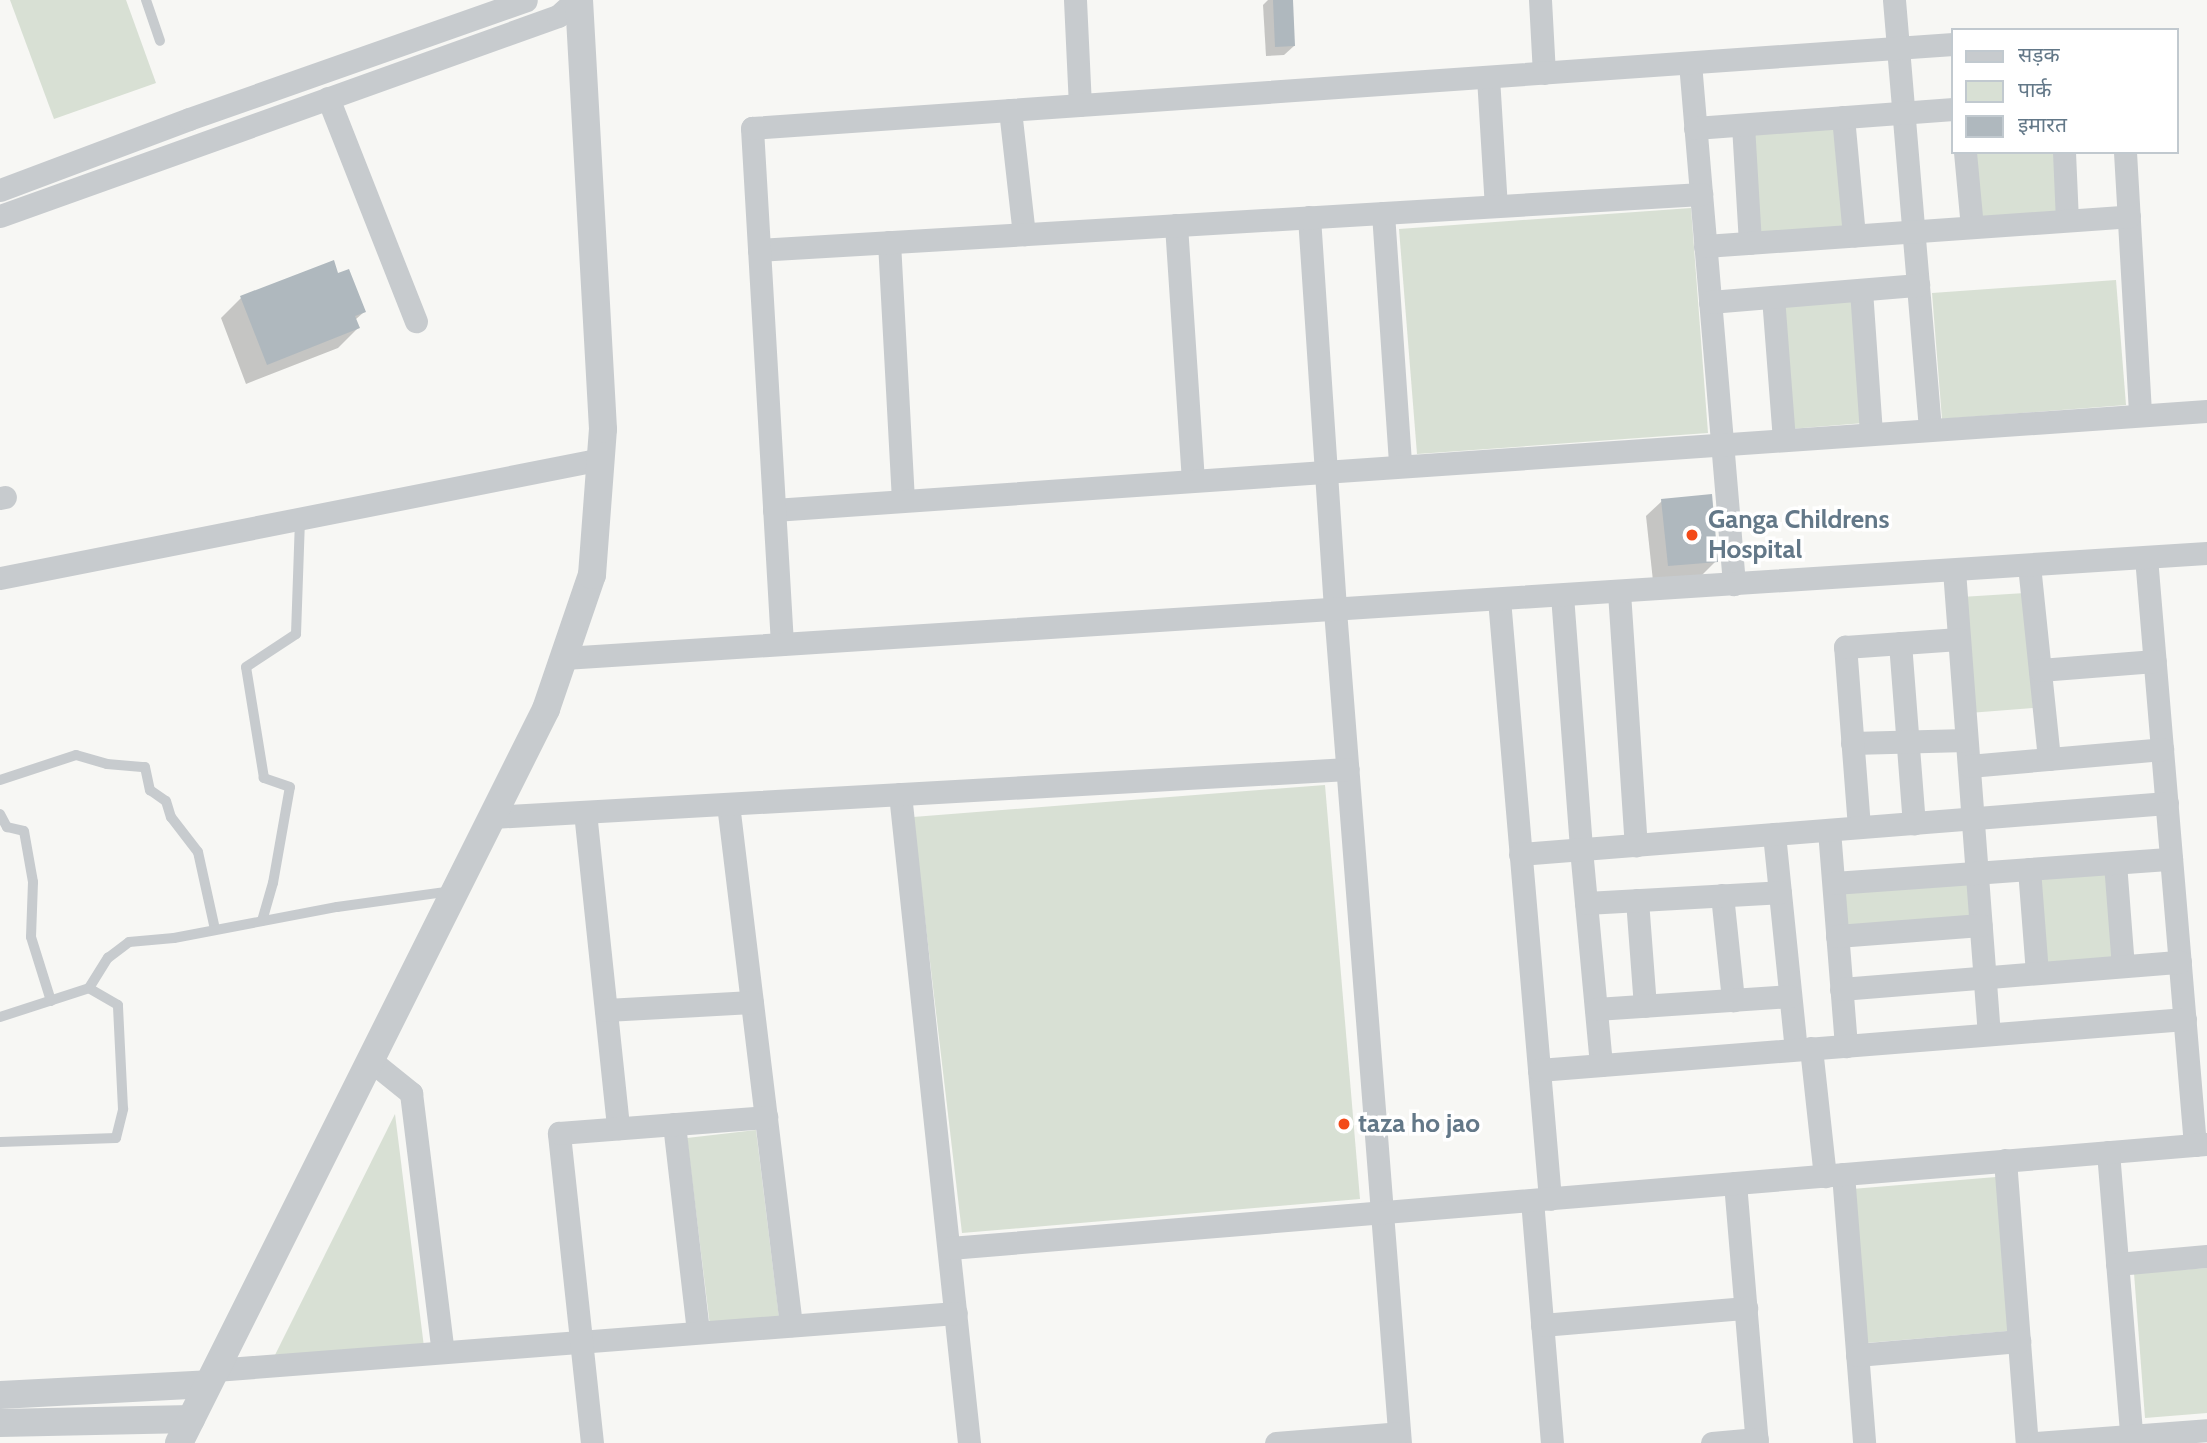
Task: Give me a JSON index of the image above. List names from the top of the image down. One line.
{"places":["Ganga Childrens Hospital","taza ho jao"],"legend":["सड़क","पार्क","इमारत"]}
